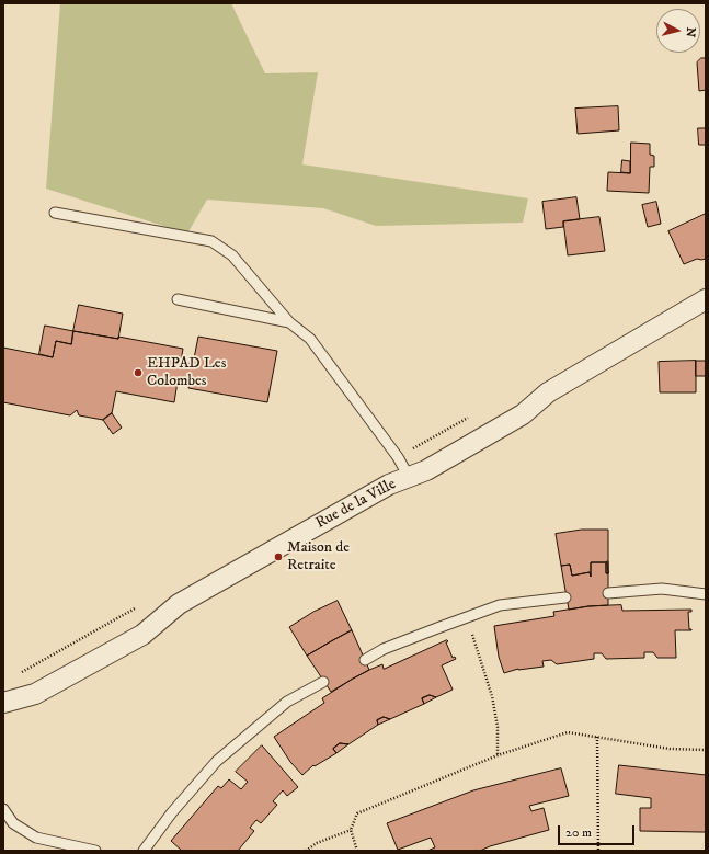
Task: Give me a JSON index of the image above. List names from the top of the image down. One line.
{"streets":{"street":["Rue de la Ville"]},"places":["EHPAD Les Colombes","Maison de Retraite"],"scale_bar":"20 m","north":"right"}
